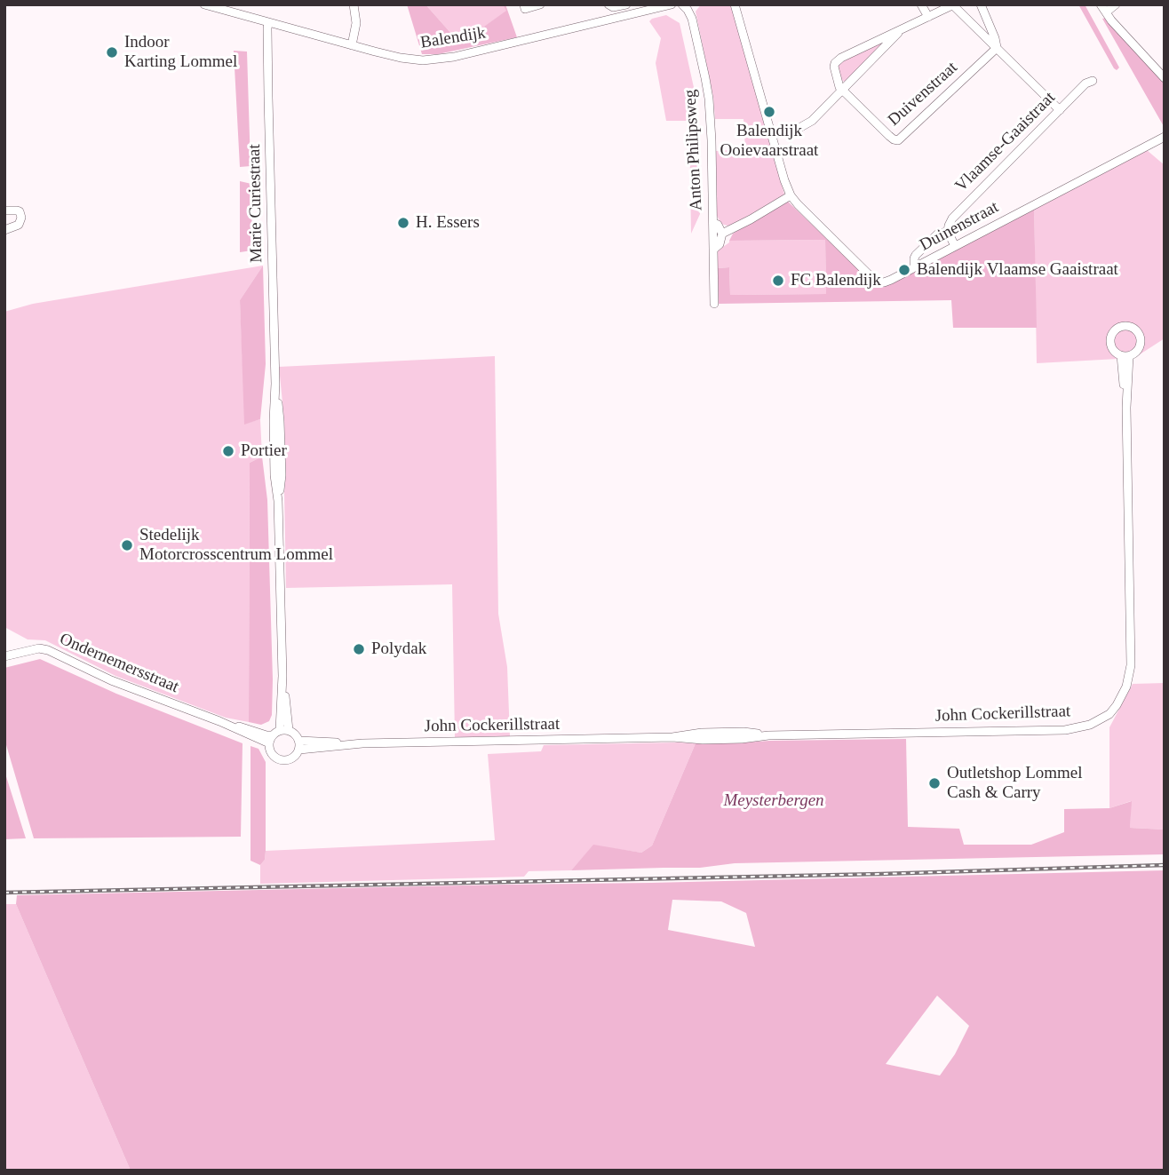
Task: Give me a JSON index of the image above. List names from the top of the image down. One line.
{"streets":{"street":["Balendijk","Duivenstraat","Vlaamse-Gaaistraat","Anton Philipsweg","Marie Curiestraat","Duinenstraat","Ondernemersstraat","John Cockerillstraat"]},"crossings":[["Balendijk","Marie Curiestraat"],["Vlaamse-Gaaistraat","Duinenstraat"],["Marie Curiestraat","Ondernemersstraat"],["Marie Curiestraat","John Cockerillstraat"],["Ondernemersstraat","John Cockerillstraat"]],"parks":["Meysterbergen"],"places":["Indoor Karting Lommel","Balendijk Ooievaarstraat","H. Essers","Balendijk Vlaamse Gaaistraat","FC Balendijk","Portier","Stedelijk Motorcrosscentrum Lommel","Polydak","Outletshop Lommel Cash & Carry"]}
